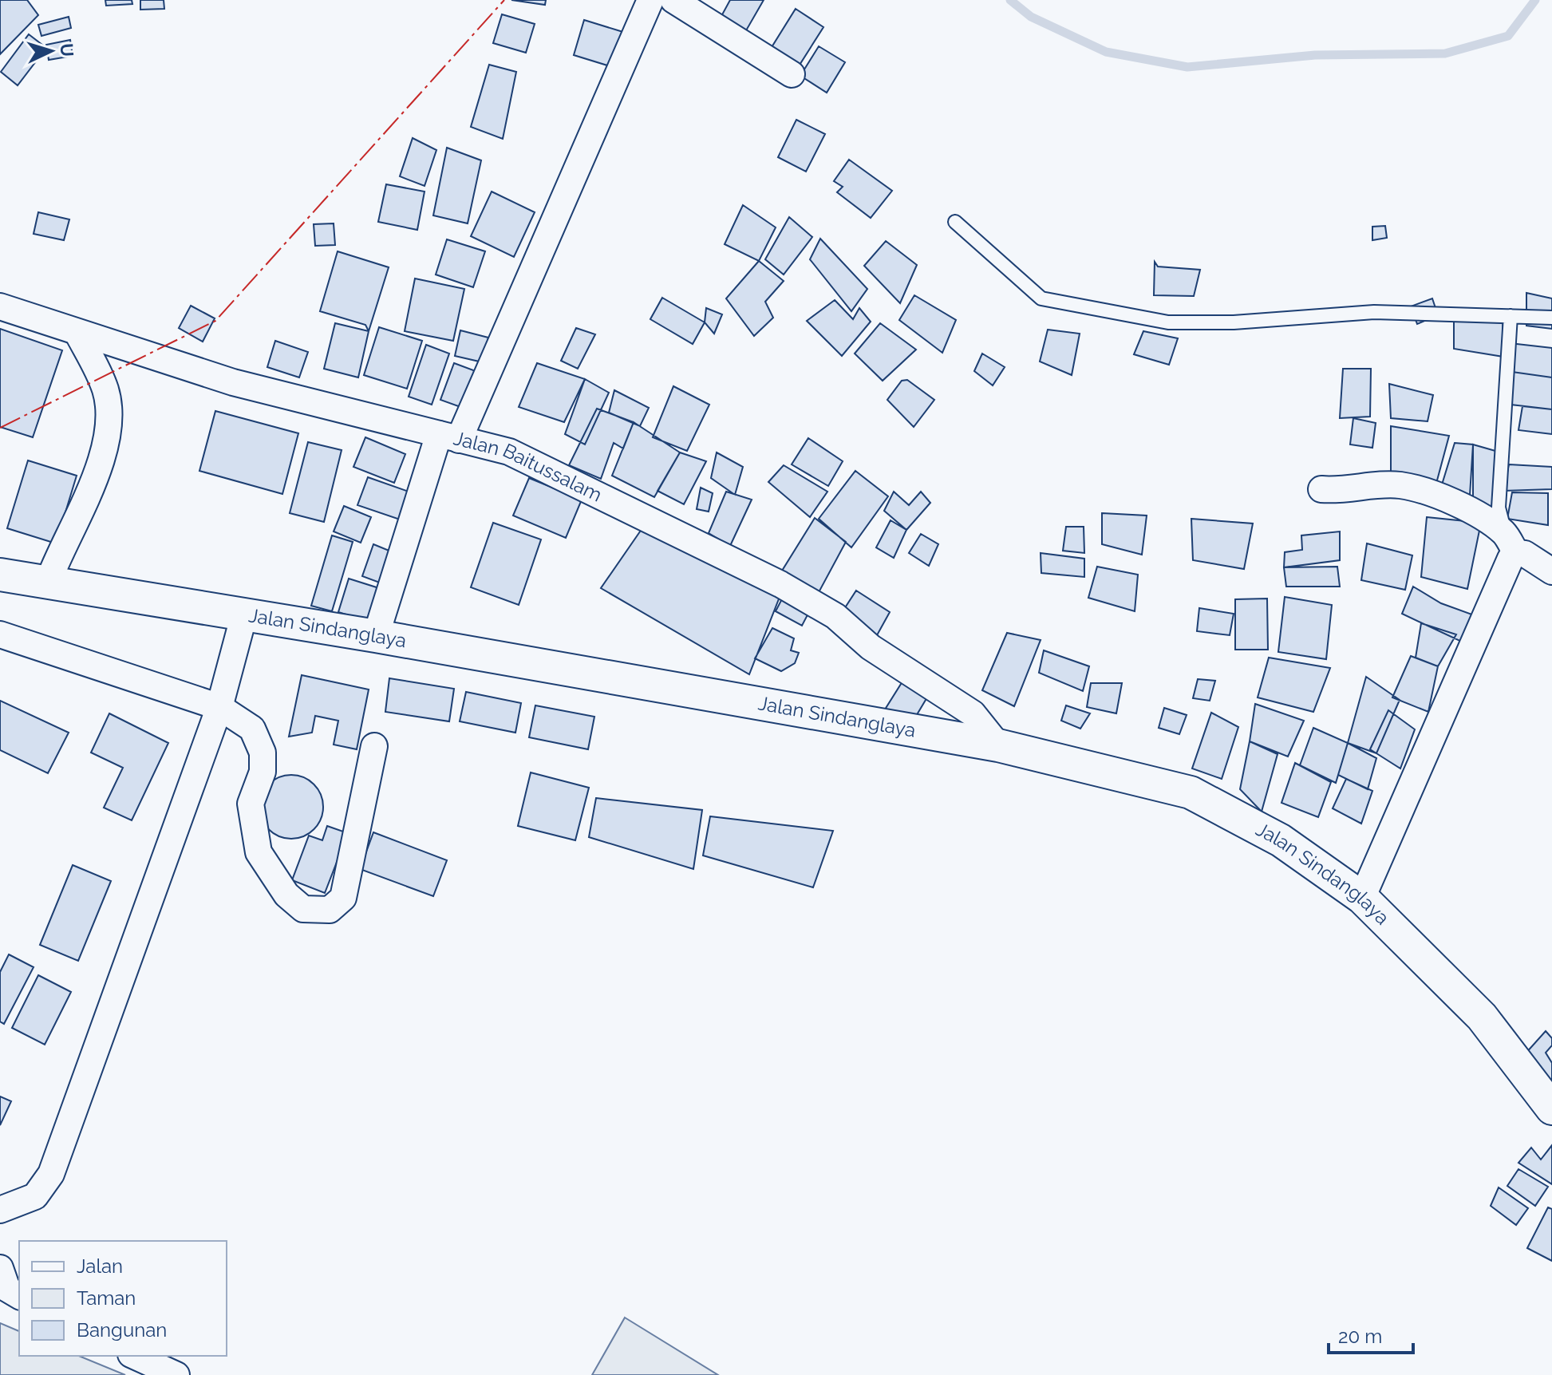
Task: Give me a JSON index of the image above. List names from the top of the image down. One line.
{"streets":{"street":["Jalan Baitussalam","Jalan Sindanglaya"]},"crossings":[["Jalan Baitussalam","Jalan Sindanglaya"]],"legend":["Jalan","Taman","Bangunan"],"scale_bar":"20 m","north":"right"}
